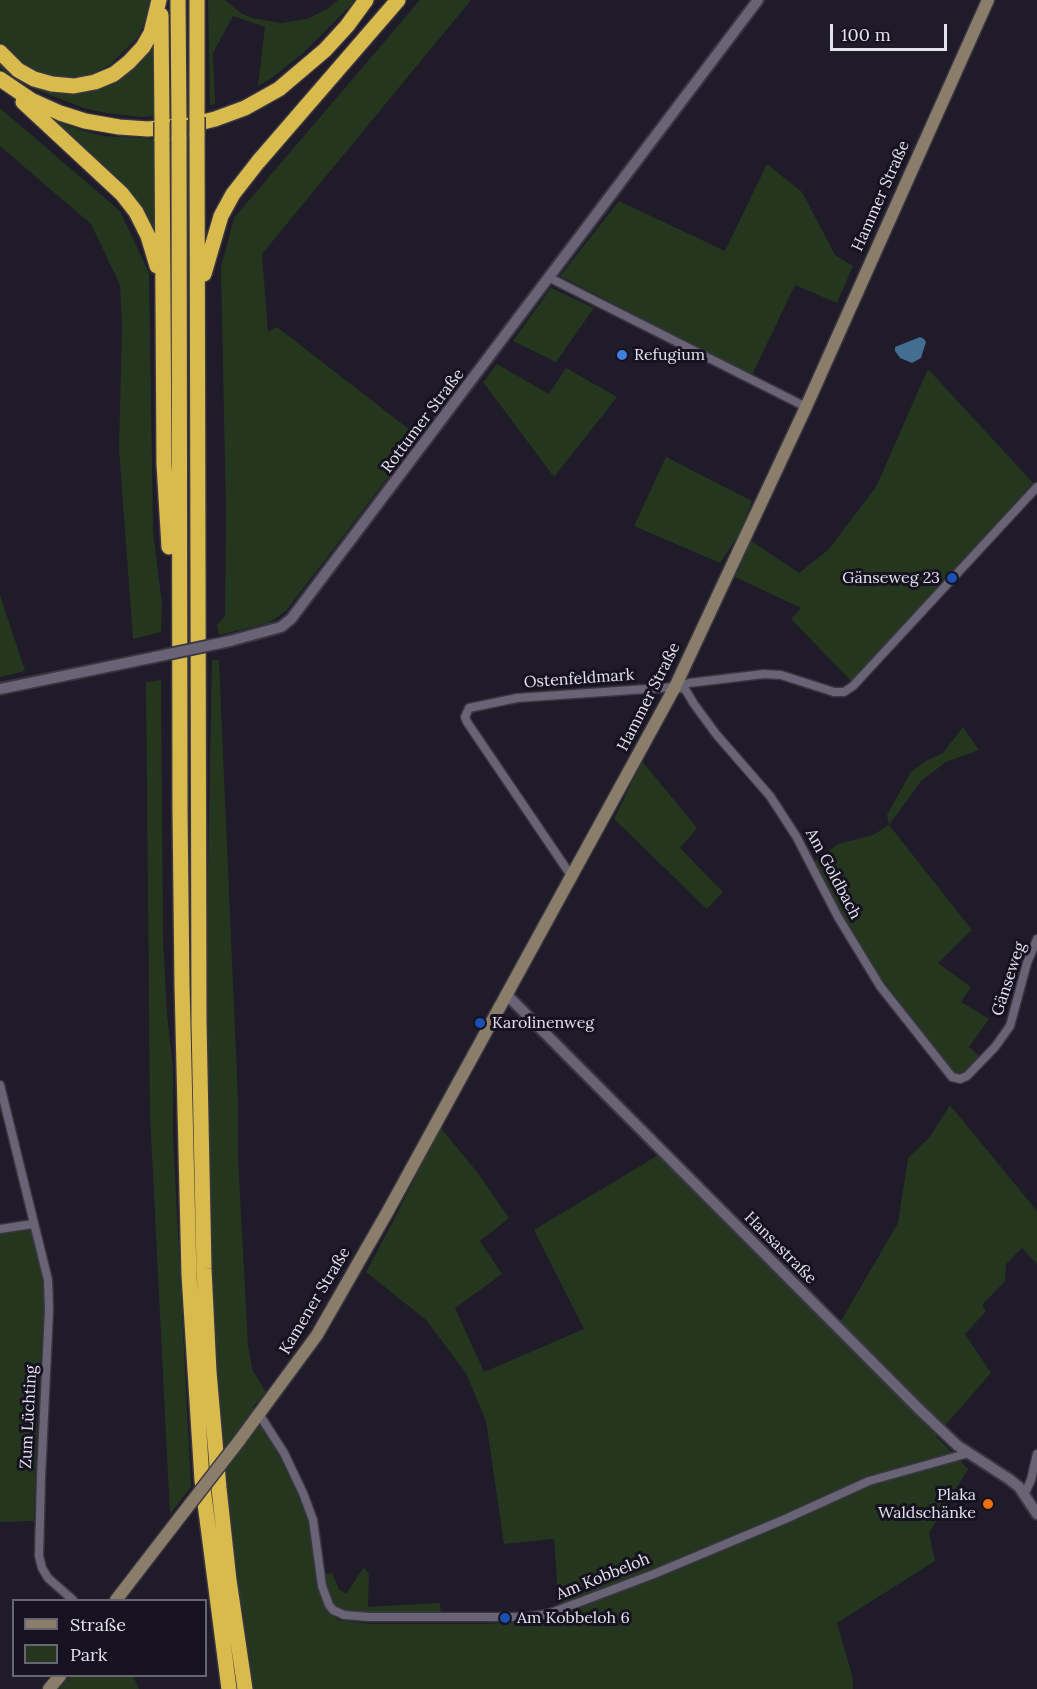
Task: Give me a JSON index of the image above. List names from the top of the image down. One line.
{"streets":{"main road":["Hammer Straße","Kamener Straße"],"street":["Rottumer Straße","Ostenfeldmark","Am Goldbach","Gänseweg","Hansastraße","Zum Lüchting","Am Kobbeloh"]},"crossings":[["Hammer Straße","Ostenfeldmark"],["Hammer Straße","Am Goldbach"],["Hammer Straße","Hansastraße"],["Hammer Straße","Kamener Straße"],["Ostenfeldmark","Am Goldbach"],["Am Goldbach","Gänseweg"],["Hansastraße","Kamener Straße"],["Hansastraße","Am Kobbeloh"],["Kamener Straße","Am Kobbeloh"]],"places":["Refugium","Gänseweg 23","Karolinenweg","Plaka Waldschänke","Am Kobbeloh 6"],"legend":["Straße","Park"],"scale_bar":"100 m"}
